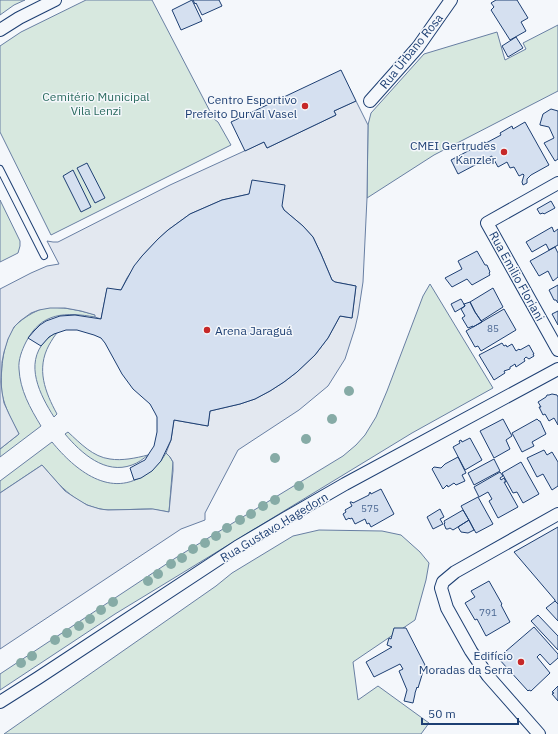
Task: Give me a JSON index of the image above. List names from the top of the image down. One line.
{"streets":{"street":["Rua Urbano Rosa","Rua Emilio Floriani","Rua Gustavo Hagedorn"]},"parks":["Cemitério Municipal Vila Lenzi"],"places":["Centro Esportivo Prefeito Durval Vasel","CMEI Gertrudes Kanzler","Arena Jaraguá","Edifício Moradas da Serra"],"house_numbers":["85","575","791"],"scale_bar":"50 m"}
